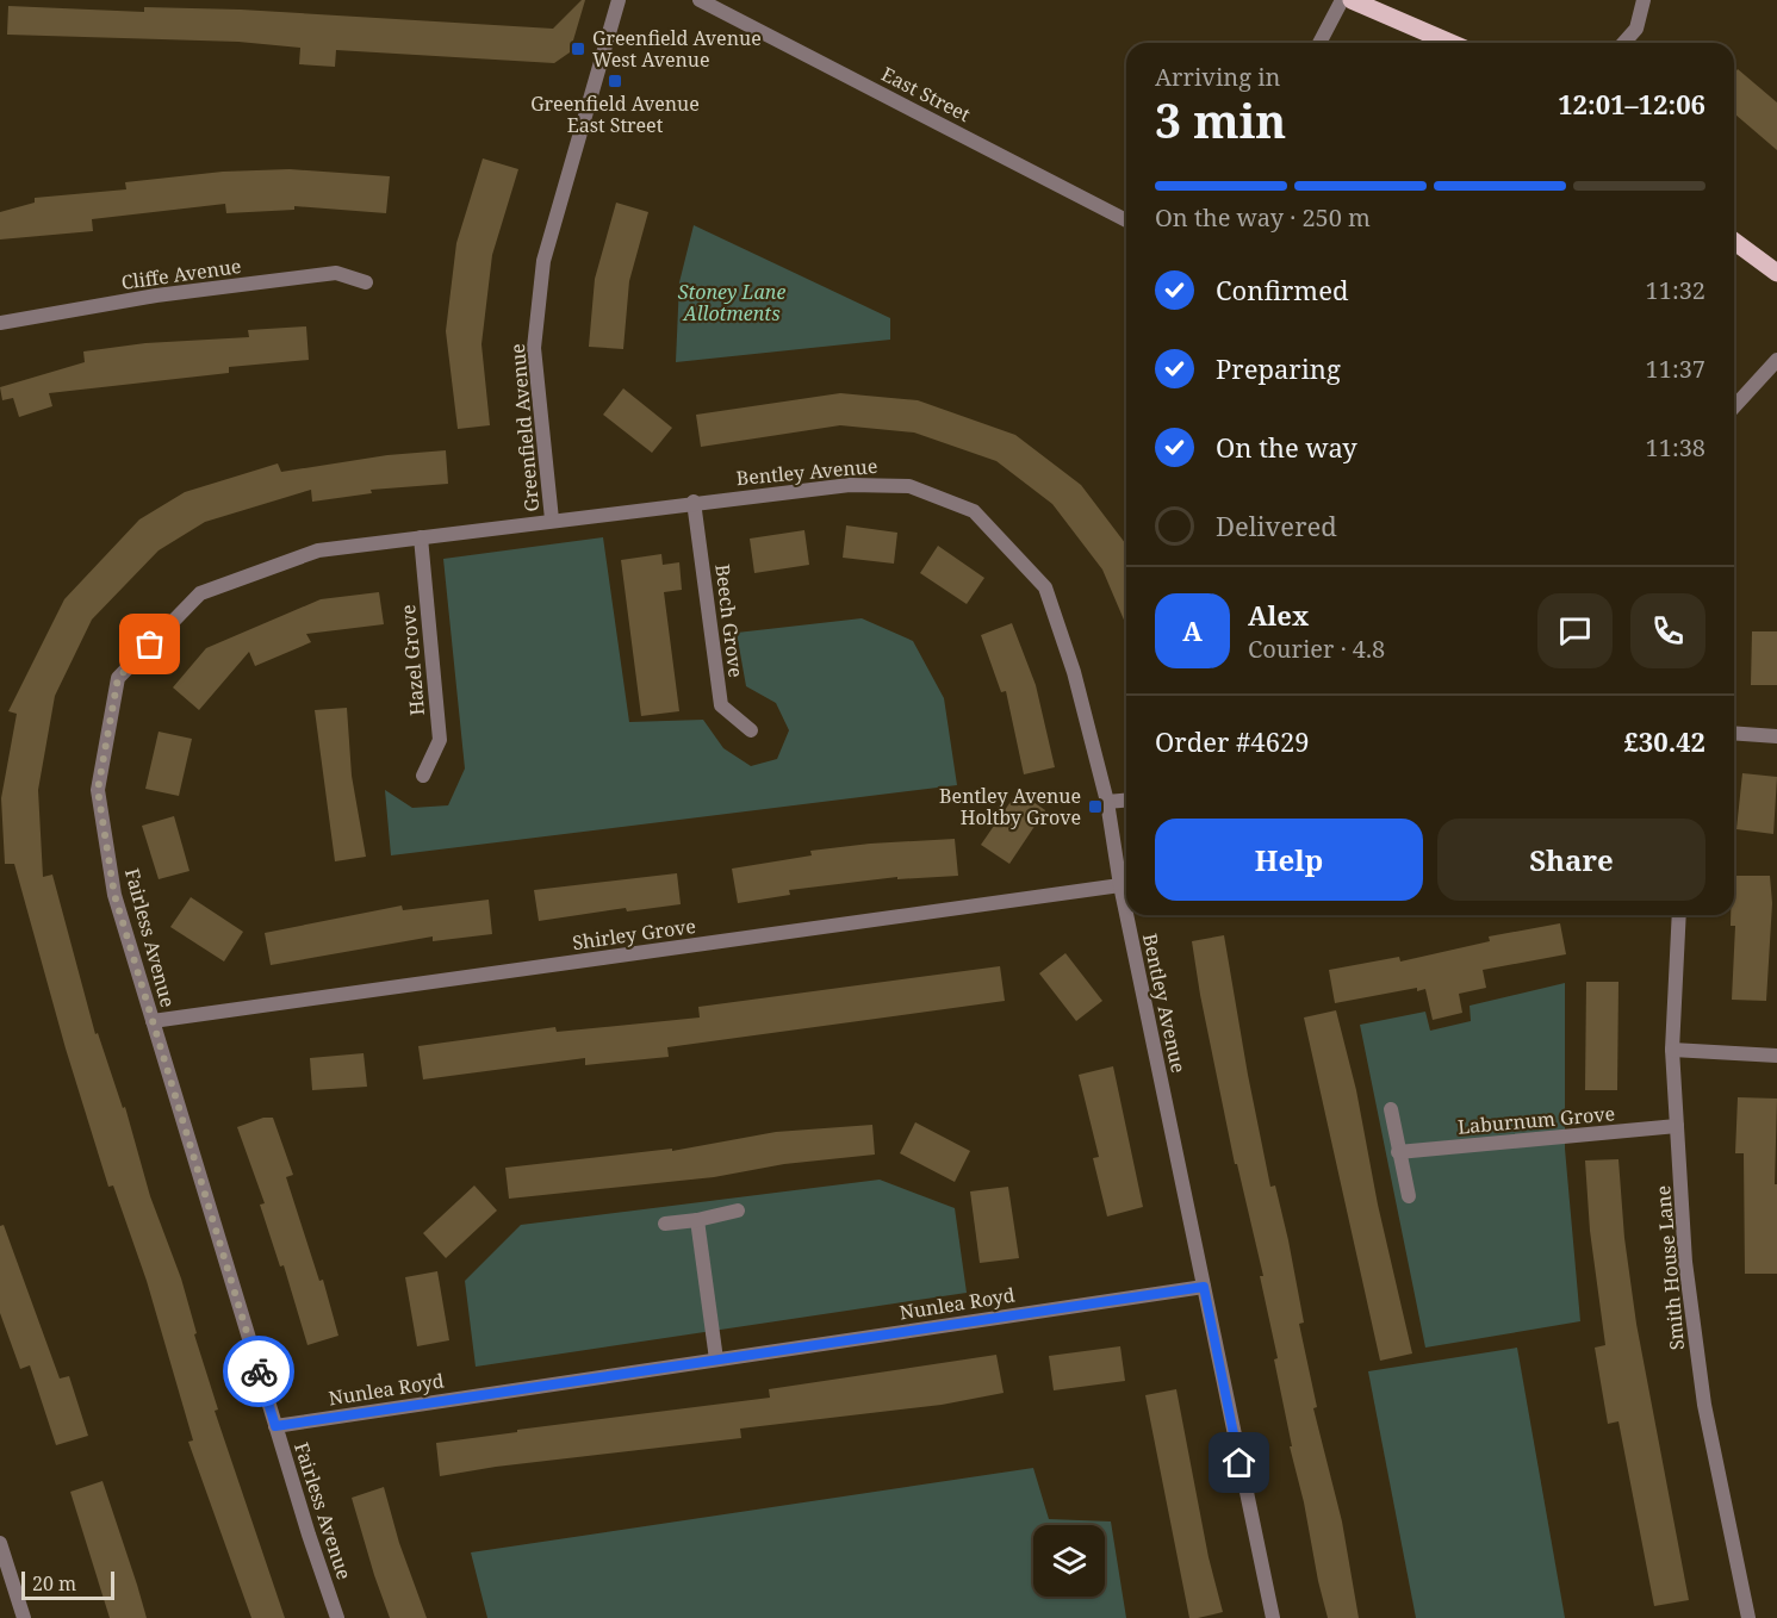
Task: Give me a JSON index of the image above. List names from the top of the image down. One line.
{"streets":{"street":["East Street","Cliffe Avenue","Greenfield Avenue","Bentley Avenue","Beech Grove","Hazel Grove","Shirley Grove","Fairless Avenue","Laburnum Grove","Smith House Lane","Nunlea Royd"]},"crossings":[["Greenfield Avenue","Bentley Avenue"],["Greenfield Avenue","Fairless Avenue"],["Bentley Avenue","Beech Grove"],["Bentley Avenue","Shirley Grove"],["Bentley Avenue","Fairless Avenue"],["Bentley Avenue","Nunlea Royd"],["Hazel Grove","Fairless Avenue"],["Shirley Grove","Fairless Avenue"],["Fairless Avenue","Nunlea Royd"],["Laburnum Grove","Smith House Lane"]],"parks":["Stoney Lane Allotments"],"places":{"transit":["Greenfield Avenue West Avenue","Greenfield Avenue East Street","Bentley Avenue Holtby Grove"]},"scale_bar":"20 m","page":{"heading":["3 min","Arriving in","12:01–12:06"],"panel":["Alex","Courier · 4.8","Order #4629","£30.42"],"bar":"On the way · 250 m","list":[["Confirmed","11:32"],["Preparing","11:37"],["On the way","11:38"],"Delivered"],"round":"A","buttons":["Help","Share"],"scale":"20 m"}}
